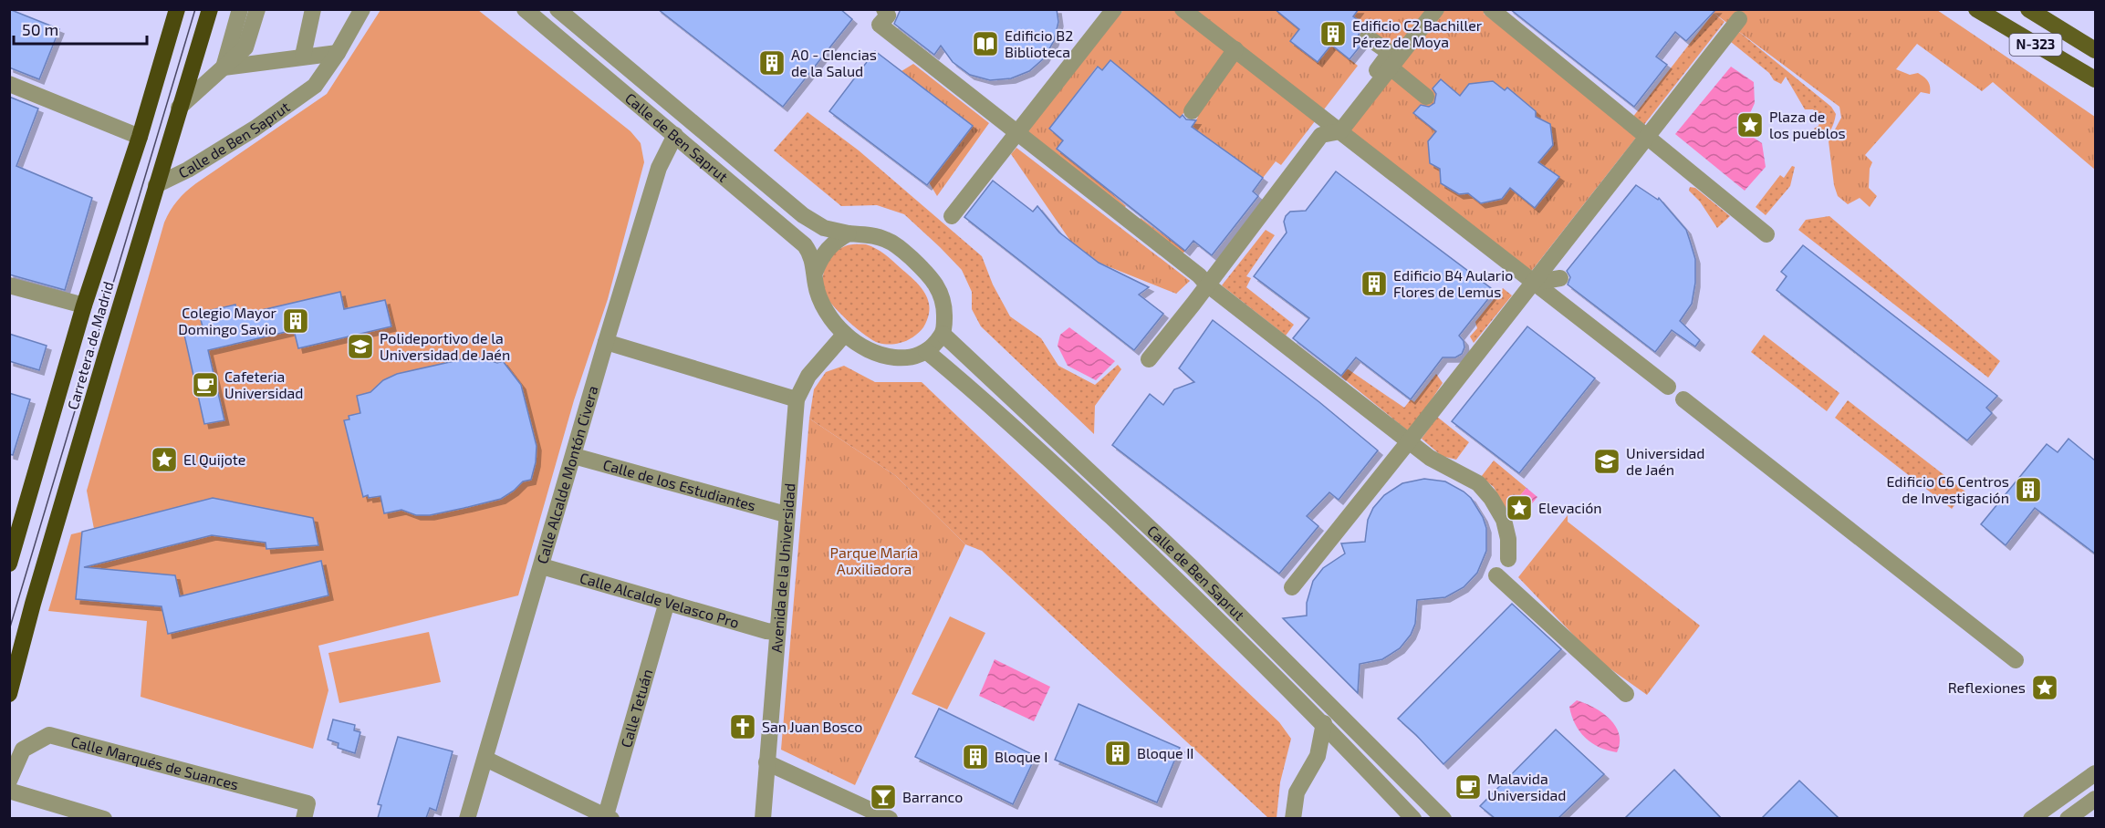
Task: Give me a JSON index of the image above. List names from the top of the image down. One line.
{"streets":{"highway":["Carretera de Madrid"],"main road":["N-323"],"street":["Calle de Ben Saprut","Calle Alcalde Montón Civera","Calle de los Estudiantes","Avenida de la Universidad","Calle Alcalde Velasco Pro","Calle Tetuán","Calle Marqués de Suances"]},"crossings":[["Calle de Ben Saprut","Carretera de Madrid"],["Calle de Ben Saprut","Calle Alcalde Montón Civera"],["Calle de Ben Saprut","Avenida de la Universidad"],["Calle Alcalde Montón Civera","Calle de los Estudiantes"],["Calle Alcalde Montón Civera","Calle Alcalde Velasco Pro"],["Calle de los Estudiantes","Avenida de la Universidad"],["Avenida de la Universidad","Calle Alcalde Velasco Pro"],["Calle Alcalde Velasco Pro","Calle Tetuán"]],"parks":["Parque María Auxiliadora"],"places":{"building":["Edificio C2 Bachiller Pérez de Moya","A0 - CIencias de la Salud","Edificio B4 Aulario Flores de Lemus","Colegio Mayor Domingo Savio","Edificio C6 Centros de Investigación","Bloque II","Bloque I"],"library":["Edificio B2 Biblioteca"],"place":["Plaza de los pueblos","El Quijote","Elevación","Reflexiones"],"school or university":["Polideportivo de la Universidad de Jaén","Universidad de Jaén"],"cafe":["Cafeteria Universidad","Malavida Universidad"],"church":["San Juan Bosco"],"bar":["Barranco"]},"scale_bar":"50 m"}
